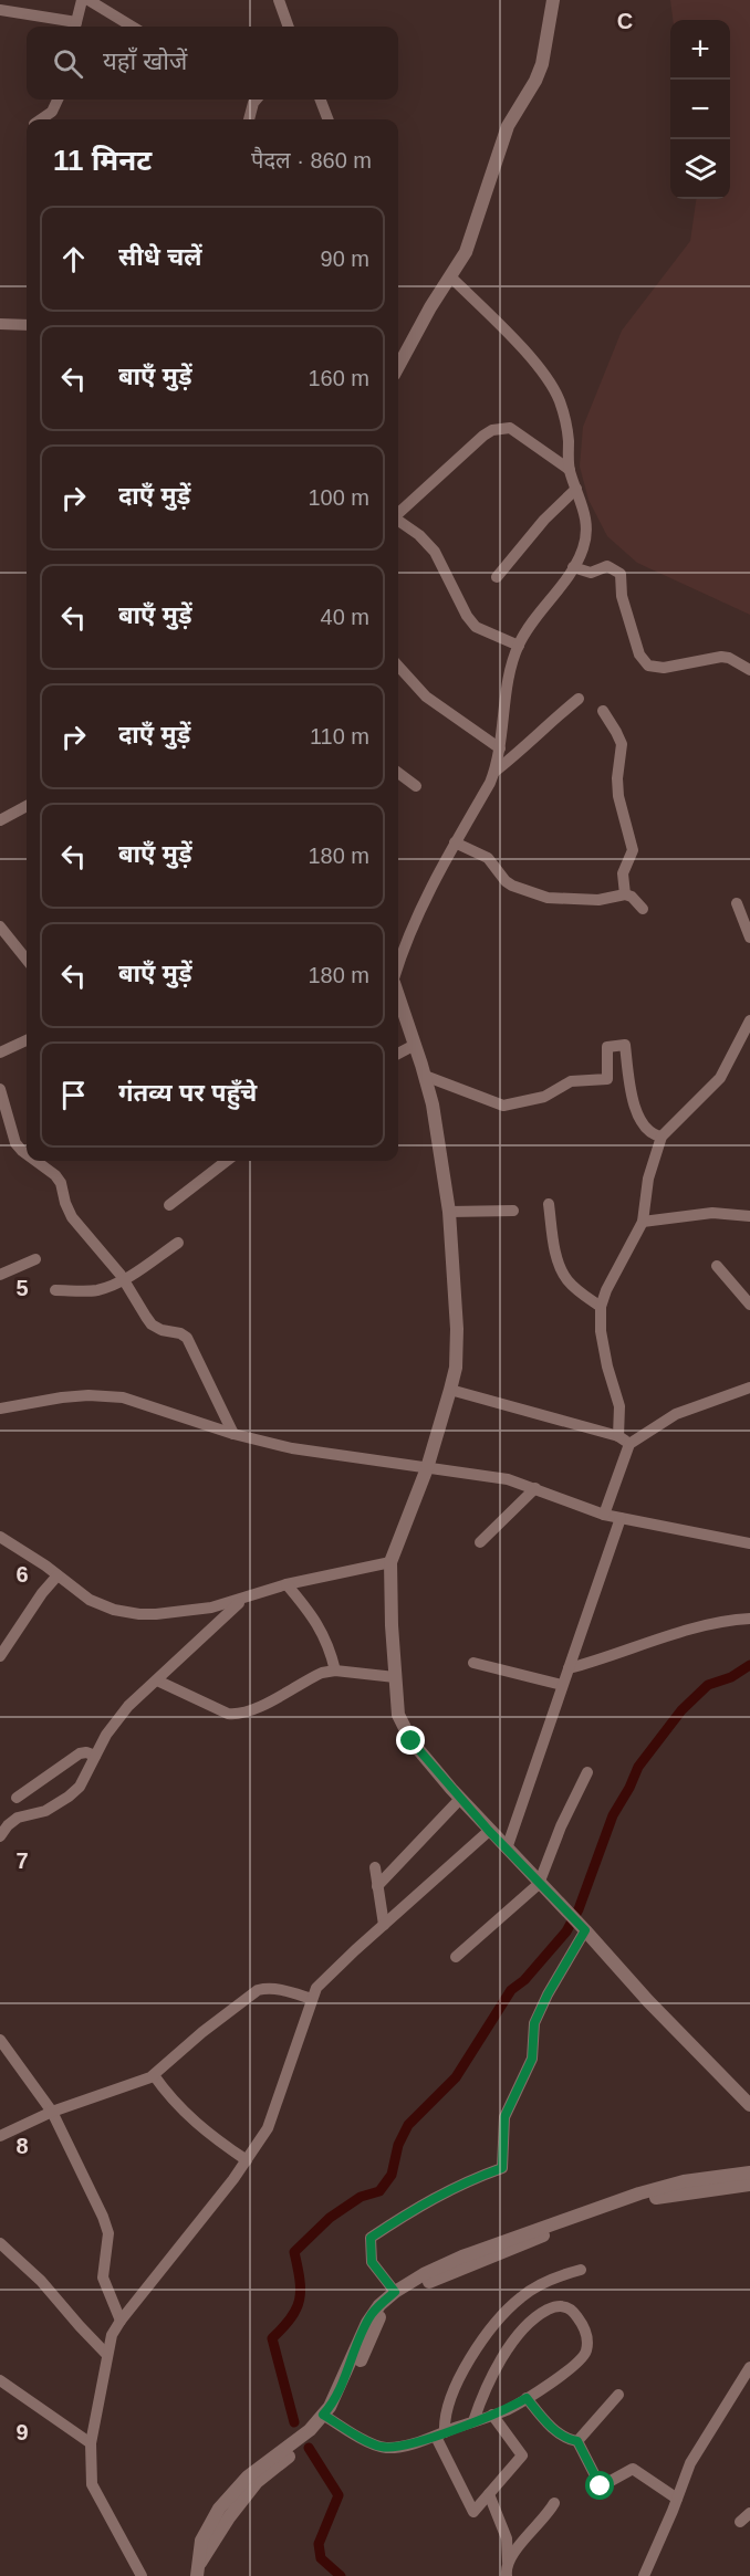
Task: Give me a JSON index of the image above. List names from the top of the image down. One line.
{"page":{"map_buttons":["+","−"],"search":"यहाँ खोजें","heading":["11 मिनट","पैदल · 860 m"],"list":[["सीधे चलें","90 m"],["बाएँ मुड़ें","160 m"],["दाएँ मुड़ें","100 m"],["बाएँ मुड़ें","40 m"],["दाएँ मुड़ें","110 m"],["बाएँ मुड़ें","180 m"],["बाएँ मुड़ें","180 m"],"गंतव्य पर पहुँचे"]},"grid":{"columns":["C"],"rows":["5","6","7","8","9"]}}
